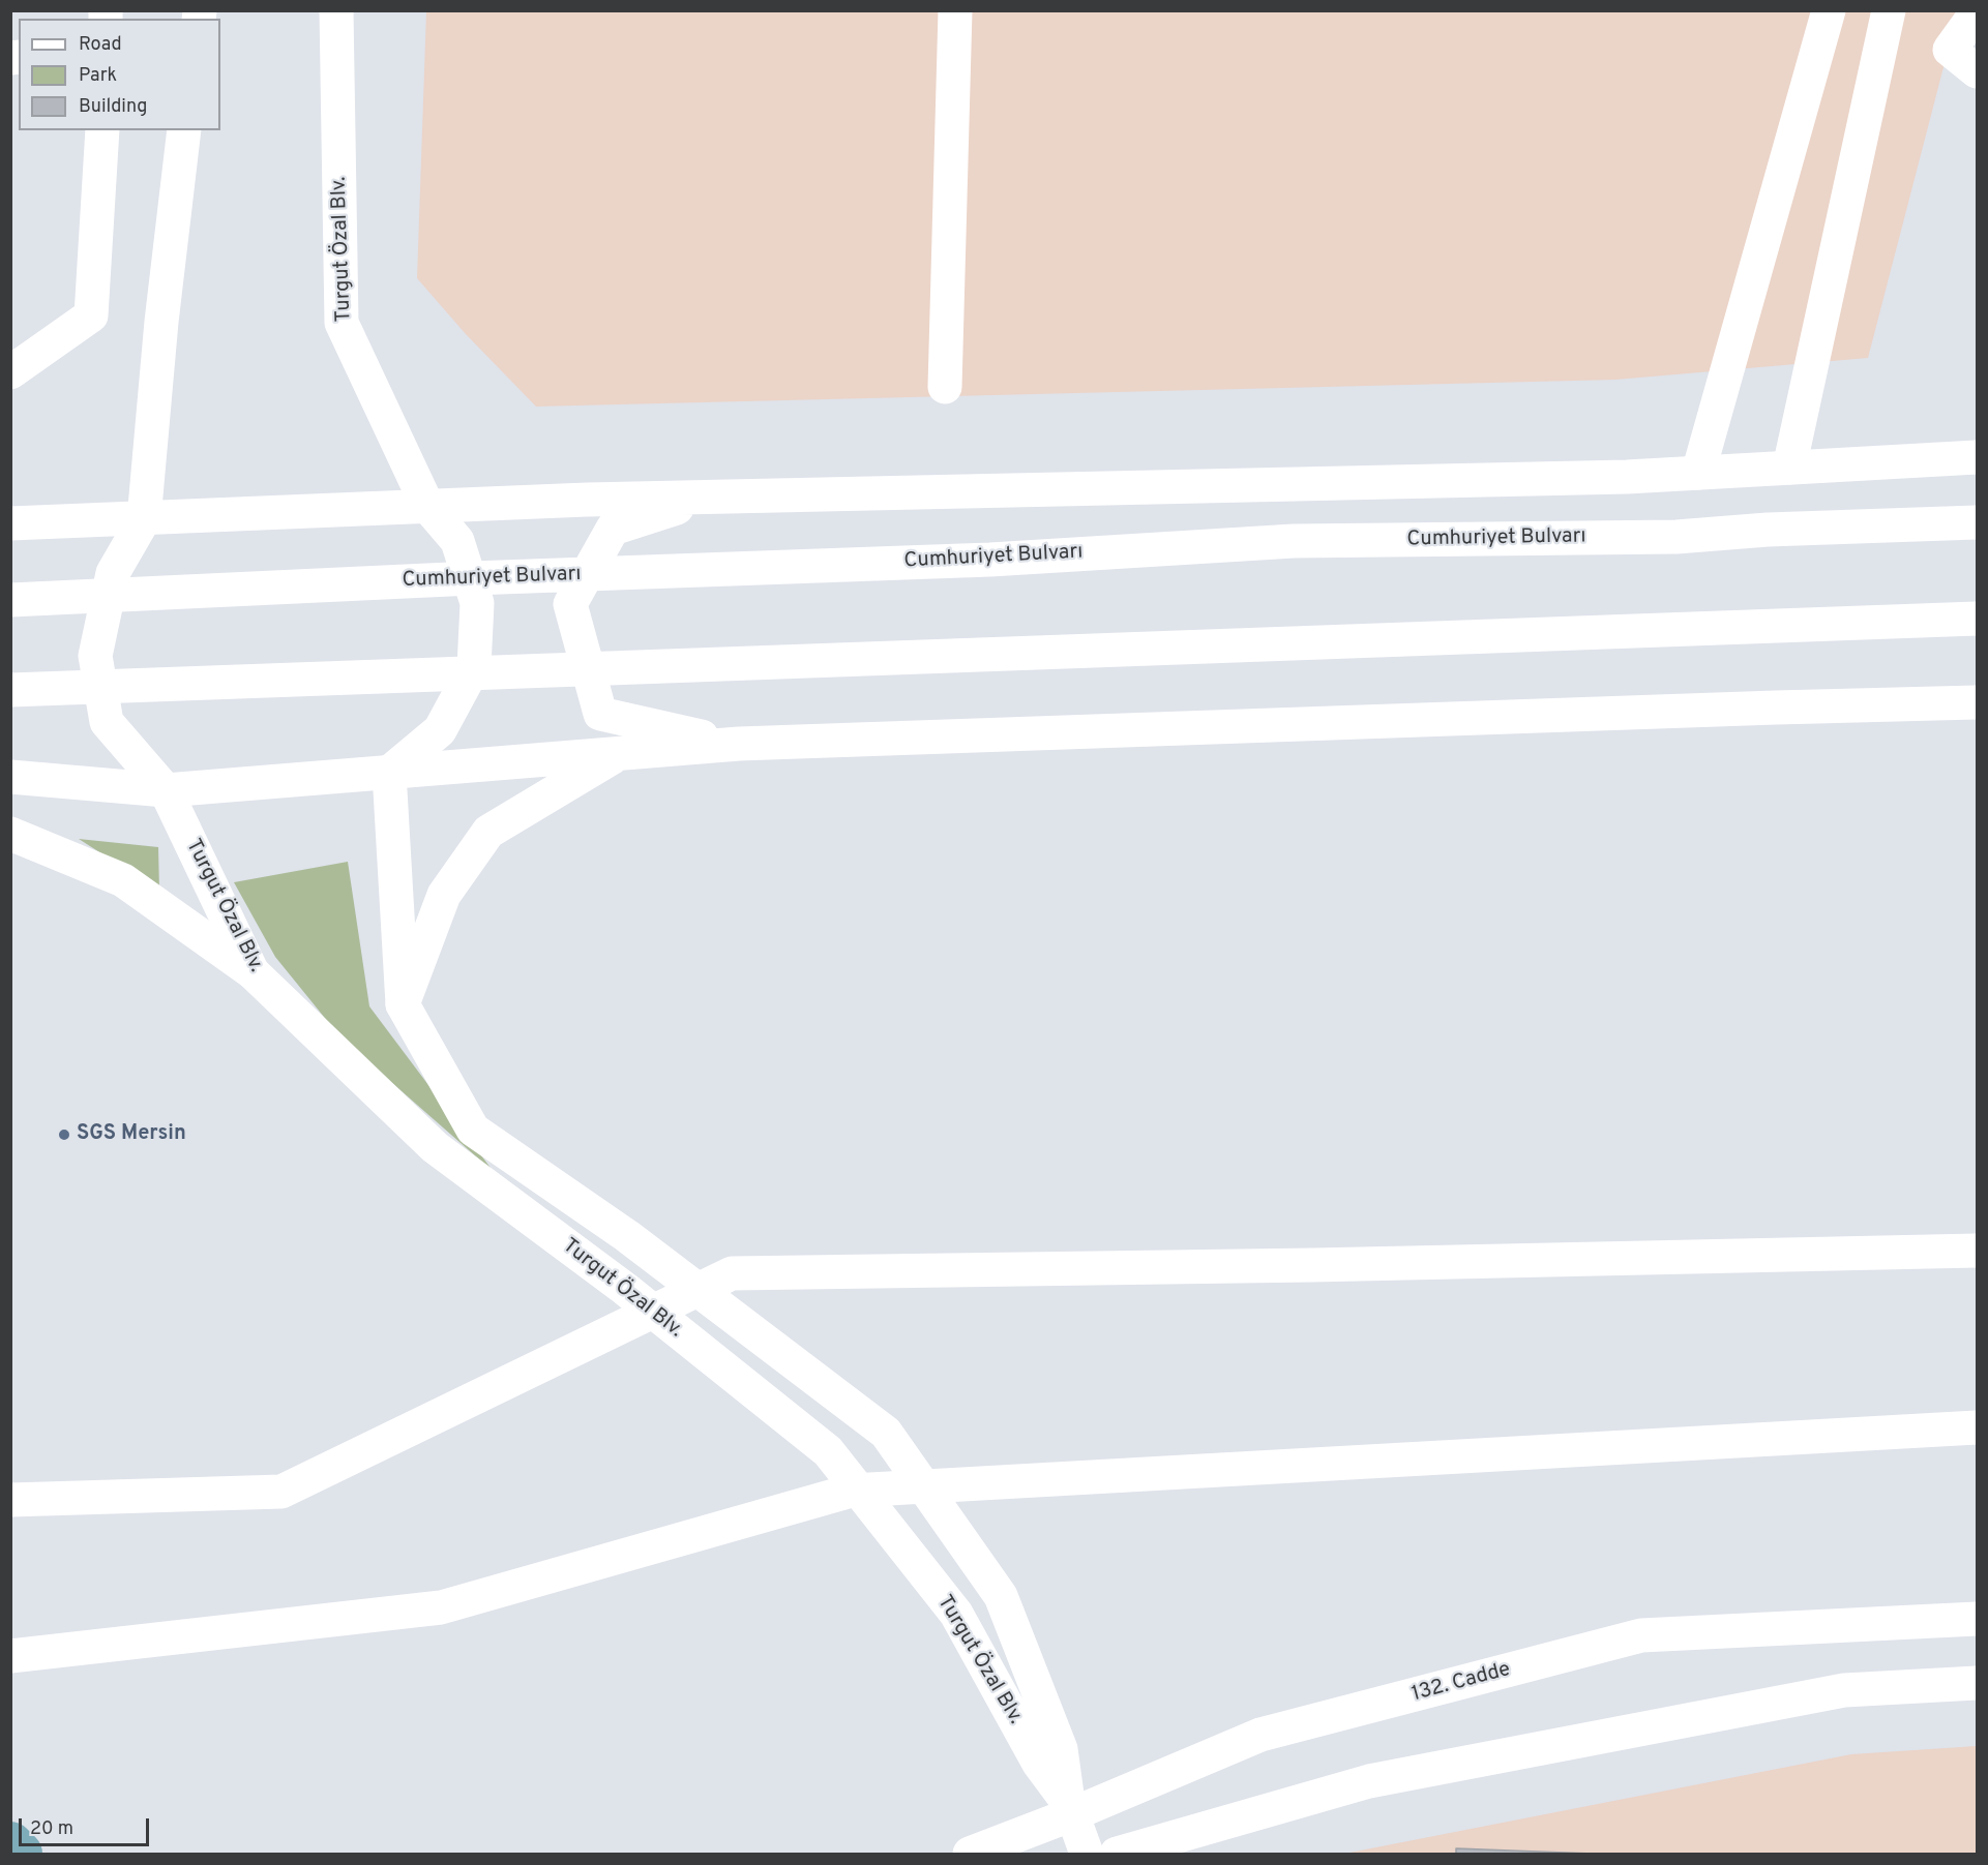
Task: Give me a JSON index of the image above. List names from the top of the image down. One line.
{"streets":{"main road":["Turgut Özal Blv.","Cumhuriyet Bulvarı","132. Cadde"]},"crossings":[["Turgut Özal Blv.","132. Cadde"]],"places":["SGS Mersin"],"legend":["Road","Park","Building"],"scale_bar":"20 m"}
